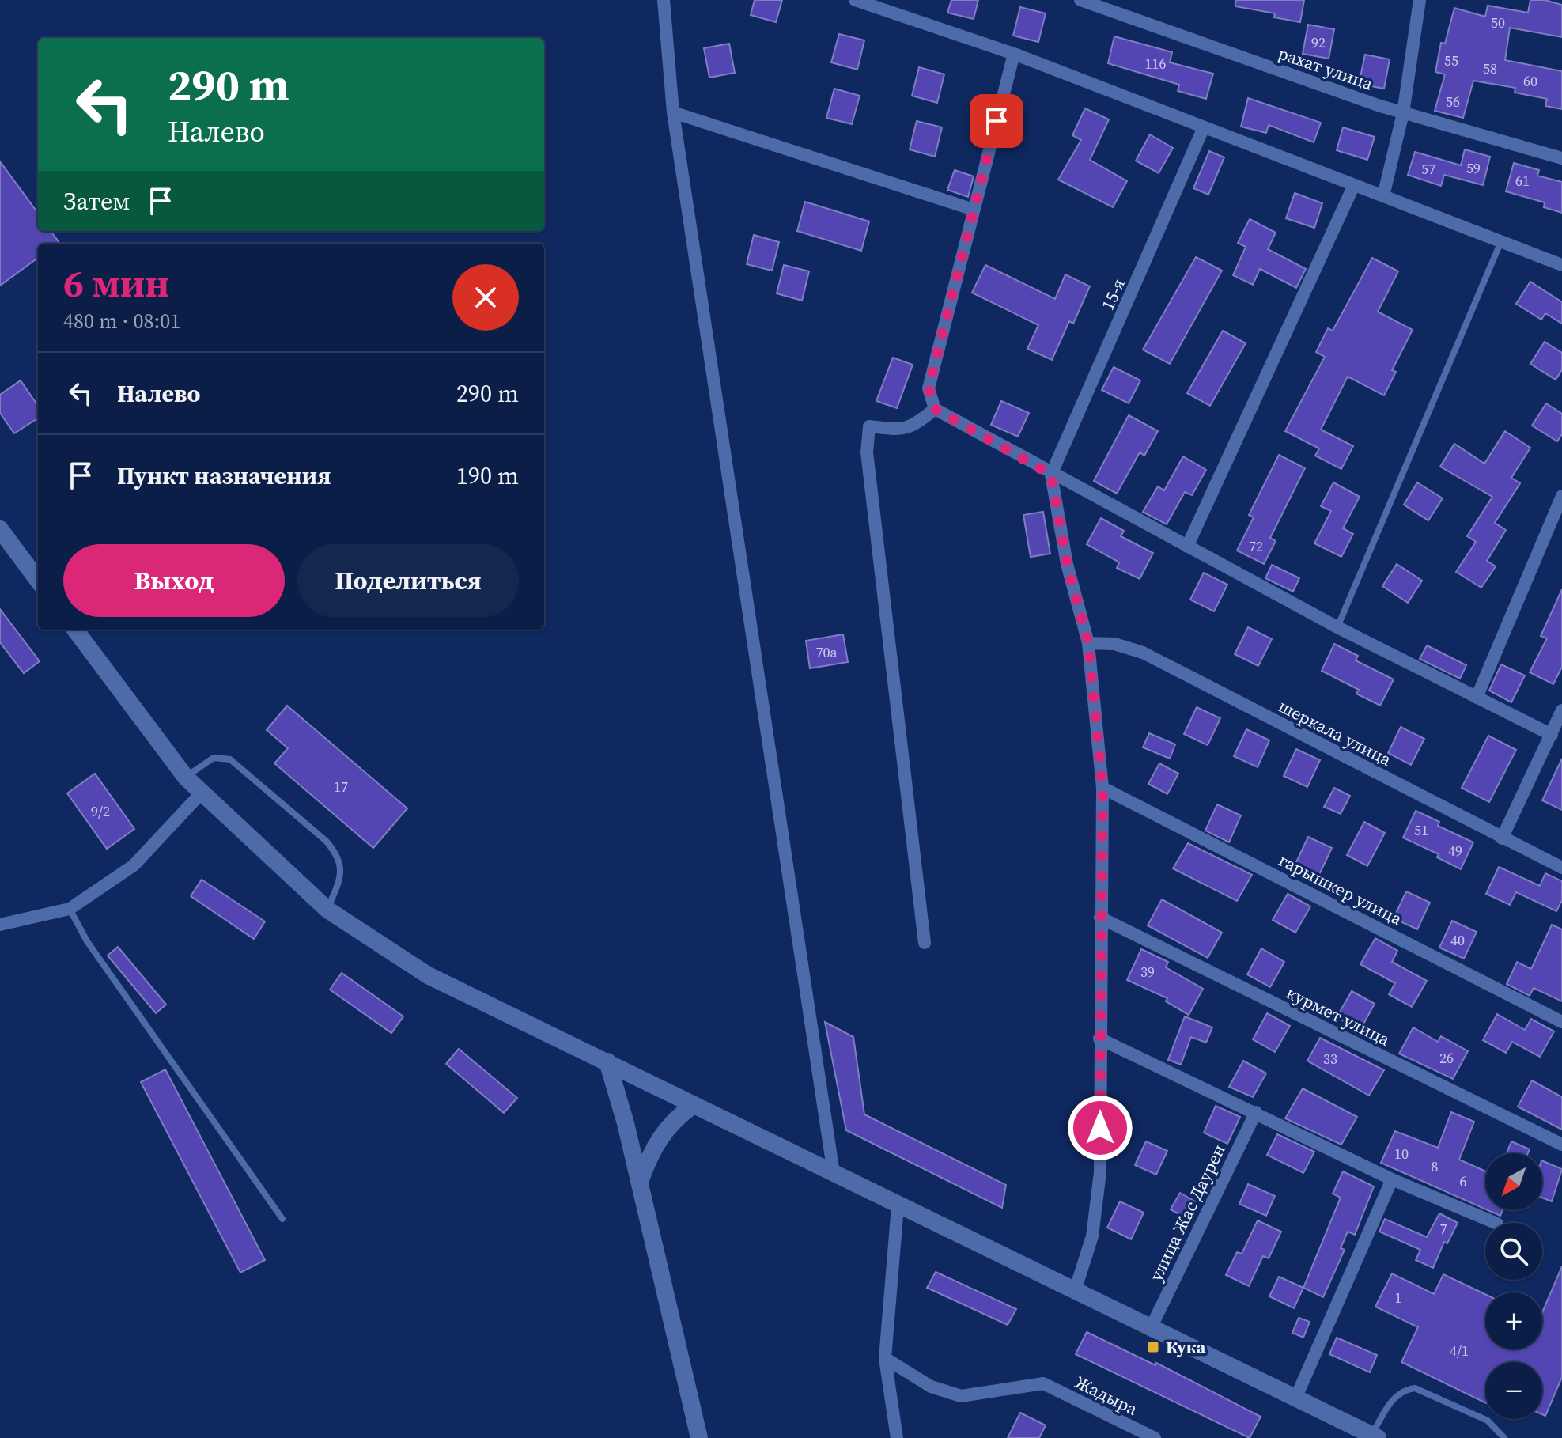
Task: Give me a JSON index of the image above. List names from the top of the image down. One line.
{"streets":{"street":["рахат улица","15-я","шеркала улица","гарышкер улица","курмет улица","улица Жас Даурен","Жадыра"]},"places":{"transit":["Кука"]},"house_numbers":["50","92","55","116","58","60","56","59","57","61","72","70а","17","9/2","51","49","40","39","26","33","10","8","6","7","1","4/1"],"north":"bottom left","page":{"turn":["290 m","Налево"],"then":"Затем","heading":["6 мин","480 m · 08:01"],"list":[{"name":"Налево","value":"290 m"},{"name":"Пункт назначения","value":"190 m"}],"buttons":["Выход","Поделиться"],"map_buttons":["+","−"]}}
